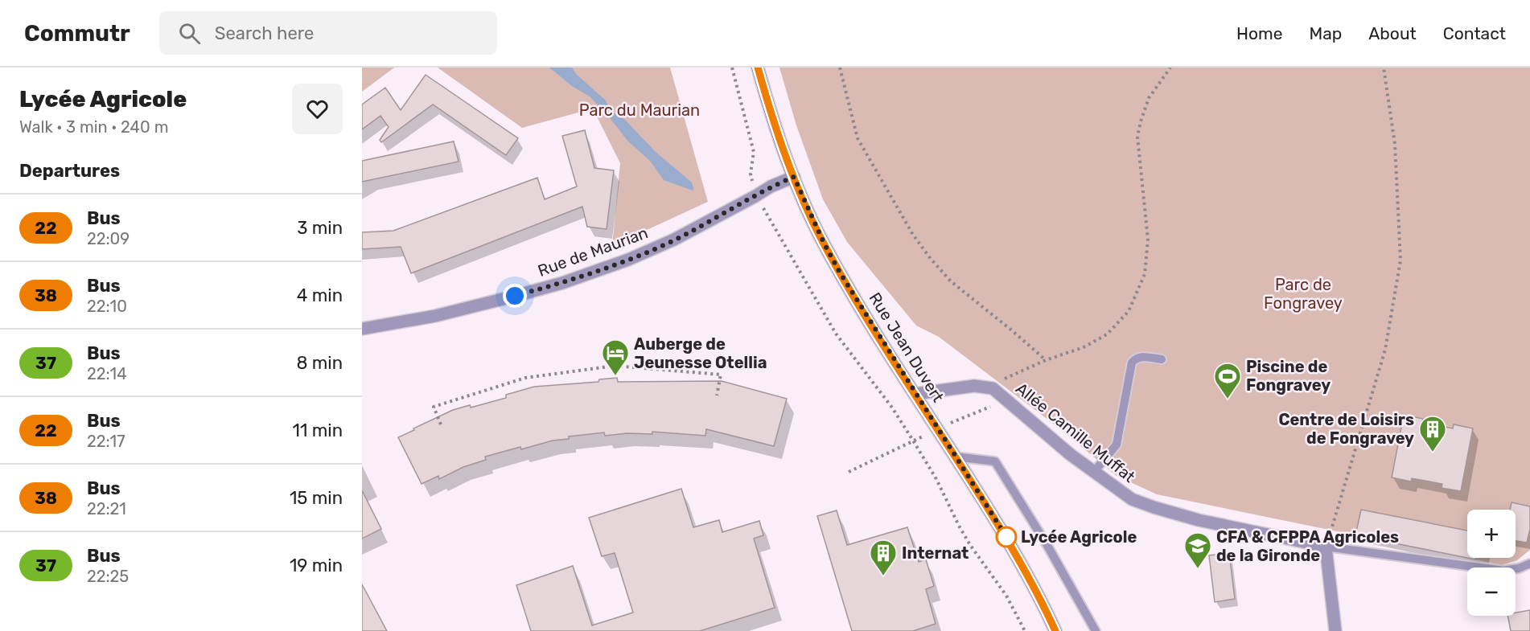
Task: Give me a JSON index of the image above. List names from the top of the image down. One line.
{"streets":{"street":["Rue de Maurian","Rue Jean Duvert","Allée Camille Muffat"]},"crossings":[["Rue de Maurian","Rue Jean Duvert"],["Rue Jean Duvert","Allée Camille Muffat"]],"parks":["Parc du Maurian","Parc de Fongravey"],"places":{"hotel":["Auberge de Jeunesse Otellia"],"sports":["Piscine de Fongravey"],"building":["Centre de Loisirs de Fongravey","Internat"],"other":["Lycée Agricole"],"school or university":["CFA & CFPPA Agricoles de la Gironde"]},"lines":["bus line 22"],"page":{"header":"Commutr","search":"Search here","nav":["Home","Map","About","Contact"],"heading":[["Lycée Agricole","Walk · 3 min · 240 m"],"Departures"],"list":[{"mark":"22","name":"Bus","note":"22:09","value":"3 min"},{"mark":"38","name":"Bus","note":"22:10","value":"4 min"},{"mark":"37","name":"Bus","note":"22:14","value":"8 min"},{"mark":"22","name":"Bus","note":"22:17","value":"11 min"},{"mark":"38","name":"Bus","note":"22:21","value":"15 min"},{"mark":"37","name":"Bus","note":"22:25","value":"19 min"}],"map_buttons":["+","−"]}}
